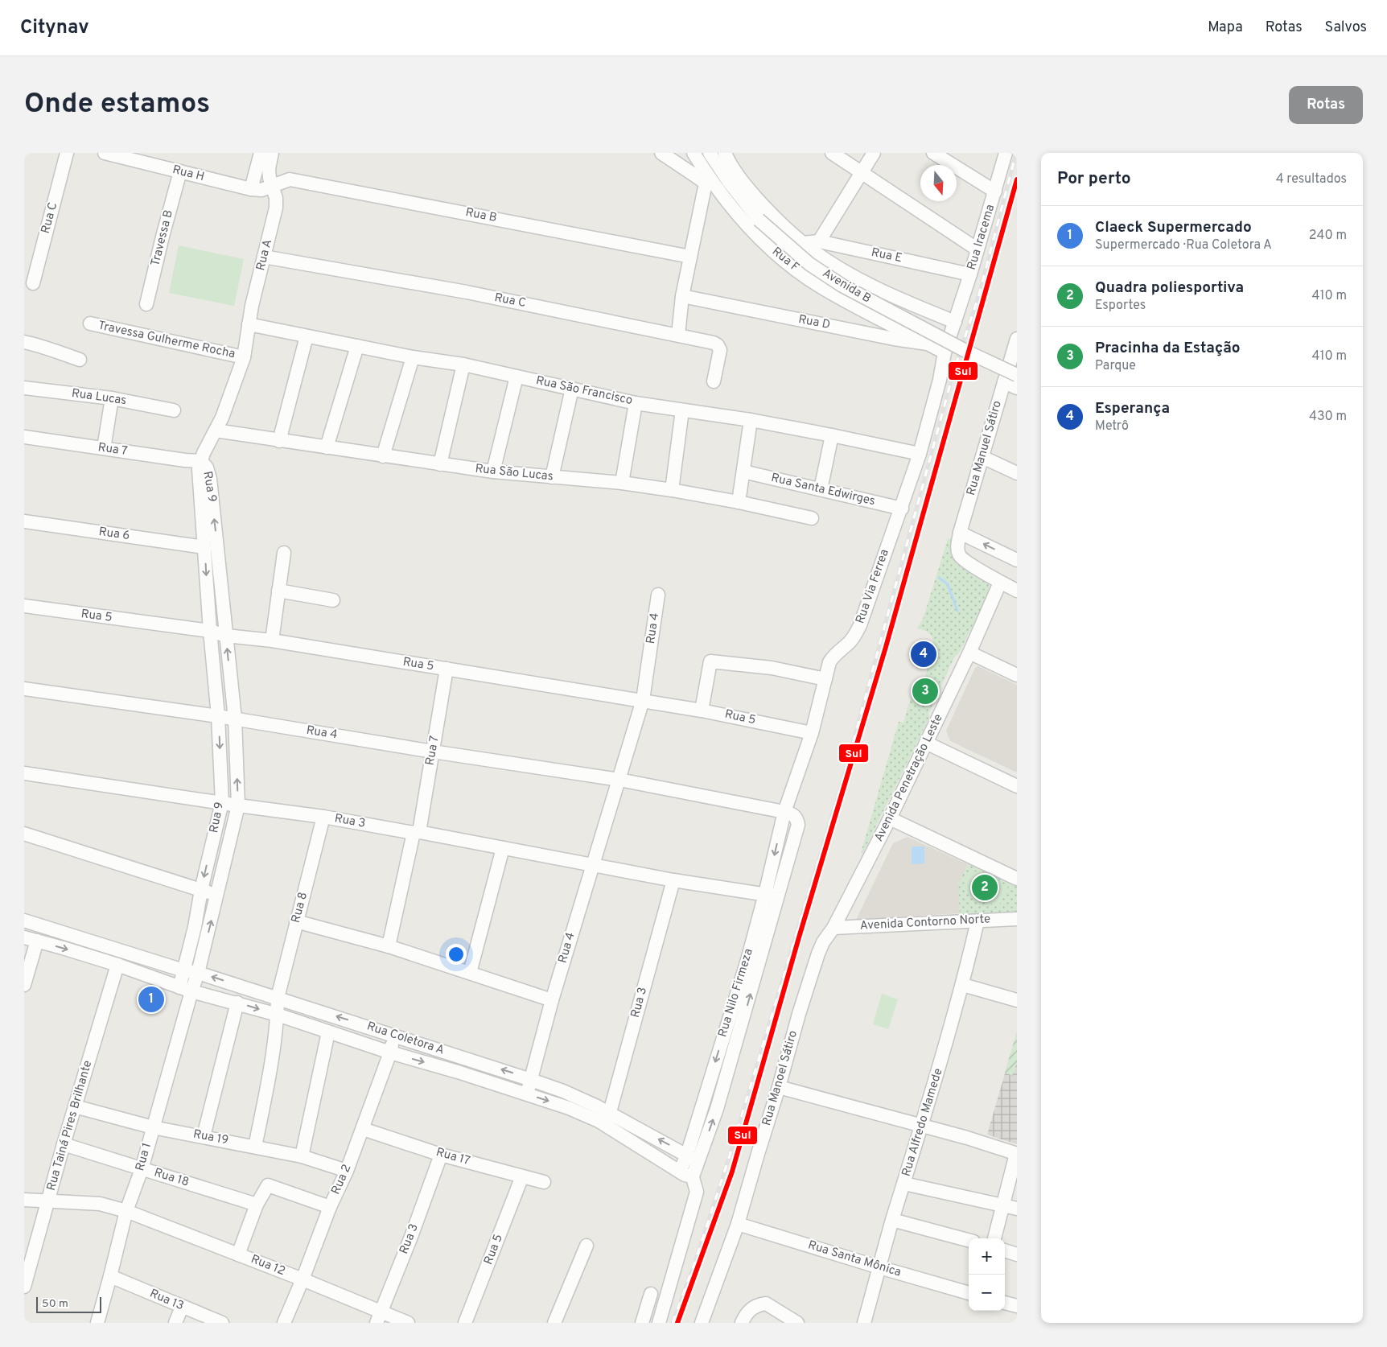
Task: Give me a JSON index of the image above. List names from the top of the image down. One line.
{"streets":{"street":["Rua H","Rua B","Rua C","Rua Iracema","Travessa B","Rua A","Rua E","Rua F","Avenida B","Rua D","Travessa Gulherme Rocha","Rua São Francisco","Rua Lucas","Rua Manuel Sátiro","Rua 7","Rua São Lucas","Rua 9","Rua Santa Edwirges","Rua 6","Rua Via Ferrea","Rua 5","Rua 4","Avenida Penetração Leste","Rua 3","Rua 8","Avenida Contorno Norte","Rua Nilo Firmeza","Rua Coletora A","Rua Manoel Sátiro","Rua Alfredo Mamede","Rua Tainá Pires Brilhante","Rua 19","Rua 1","Rua 17","Rua 18","Rua 2","Rua Santa Mônica","Rua 12","Rua 13"]},"crossings":[["Rua H","Rua B"],["Rua H","Travessa B"],["Rua H","Rua A"],["Rua B","Rua A"],["Rua C","Rua A"],["Rua Iracema","Rua E"],["Rua Iracema","Rua D"],["Rua Iracema","Rua Via Ferrea"],["Rua A","Travessa Gulherme Rocha"],["Rua A","Rua São Francisco"],["Rua A","Rua 7"],["Rua A","Rua São Lucas"],["Rua A","Rua 9"],["Rua F","Rua D"],["Rua D","Rua Via Ferrea"],["Rua São Francisco","Rua Via Ferrea"],["Rua Manuel Sátiro","Avenida Penetração Leste"],["Rua 7","Rua 9"],["Rua 7","Rua 5"],["Rua 7","Rua 4"],["Rua 7","Rua 3"],["Rua 9","Rua 6"],["Rua 9","Rua 5"],["Rua 9","Rua 4"],["Rua 9","Rua 3"],["Rua 9","Rua Coletora A"],["Rua 9","Rua 1"],["Rua Santa Edwirges","Rua Via Ferrea"],["Rua Via Ferrea","Rua 5"],["Rua Via Ferrea","Rua 4"],["Rua Via Ferrea","Rua Nilo Firmeza"],["Rua 5","Rua 4"],["Rua 5","Rua 17"],["Rua 4","Rua 3"],["Rua 4","Rua Nilo Firmeza"],["Rua 4","Rua Coletora A"],["Avenida Penetração Leste","Avenida Contorno Norte"],["Avenida Penetração Leste","Rua Manoel Sátiro"],["Rua 3","Rua 8"],["Rua 3","Rua Nilo Firmeza"],["Rua 3","Rua Coletora A"],["Rua 3","Rua 17"],["Rua 3","Rua 12"],["Rua 8","Rua Coletora A"],["Rua 8","Rua 19"],["Avenida Contorno Norte","Rua Manoel Sátiro"],["Avenida Contorno Norte","Rua Alfredo Mamede"],["Rua Nilo Firmeza","Rua Coletora A"],["Rua Coletora A","Rua Tainá Pires Brilhante"],["Rua Coletora A","Rua 1"],["Rua Coletora A","Rua 2"],["Rua Manoel Sátiro","Rua Santa Mônica"],["Rua Alfredo Mamede","Rua Santa Mônica"],["Rua Tainá Pires Brilhante","Rua 19"],["Rua Tainá Pires Brilhante","Rua 18"],["Rua Tainá Pires Brilhante","Rua 12"],["Rua 19","Rua 1"],["Rua 19","Rua 2"],["Rua 1","Rua 18"],["Rua 1","Rua 12"],["Rua 1","Rua 13"],["Rua 17","Rua 2"],["Rua 2","Rua 12"]],"lines":["transit line Sul"],"scale_bar":"50 m","north":"bottom","page":{"header":"Citynav","nav":["Mapa","Rotas","Salvos"],"buttons":"Rotas","title":"Onde estamos","heading":["Por perto","4 resultados"],"list":[{"mark":"1","name":"Claeck Supermercado","note":"Supermercado · Rua Coletora A","value":"240 m"},{"mark":"2","name":"Quadra poliesportiva","note":"Esportes","value":"410 m"},{"mark":"3","name":"Pracinha da Estação","note":"Parque","value":"410 m"},{"mark":"4","name":"Esperança","note":"Metrô","value":"430 m"}],"pins":["4","3","2","1"],"map_buttons":["+","−"],"scale":"50 m"}}
